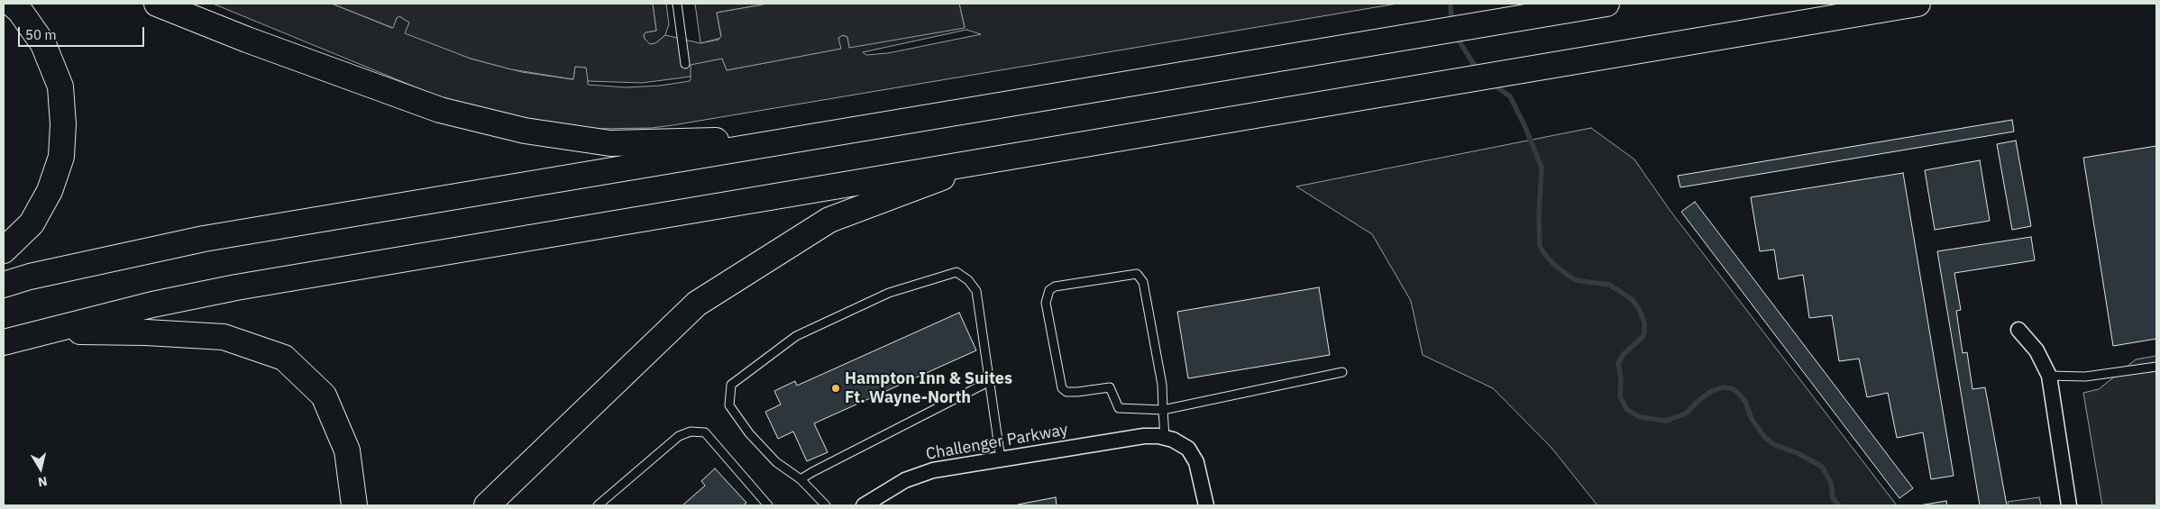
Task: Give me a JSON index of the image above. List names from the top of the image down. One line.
{"streets":{"street":["Challenger Parkway"]},"places":["Hampton Inn & Suites Ft. Wayne-North"],"scale_bar":"50 m","north":"bottom"}
